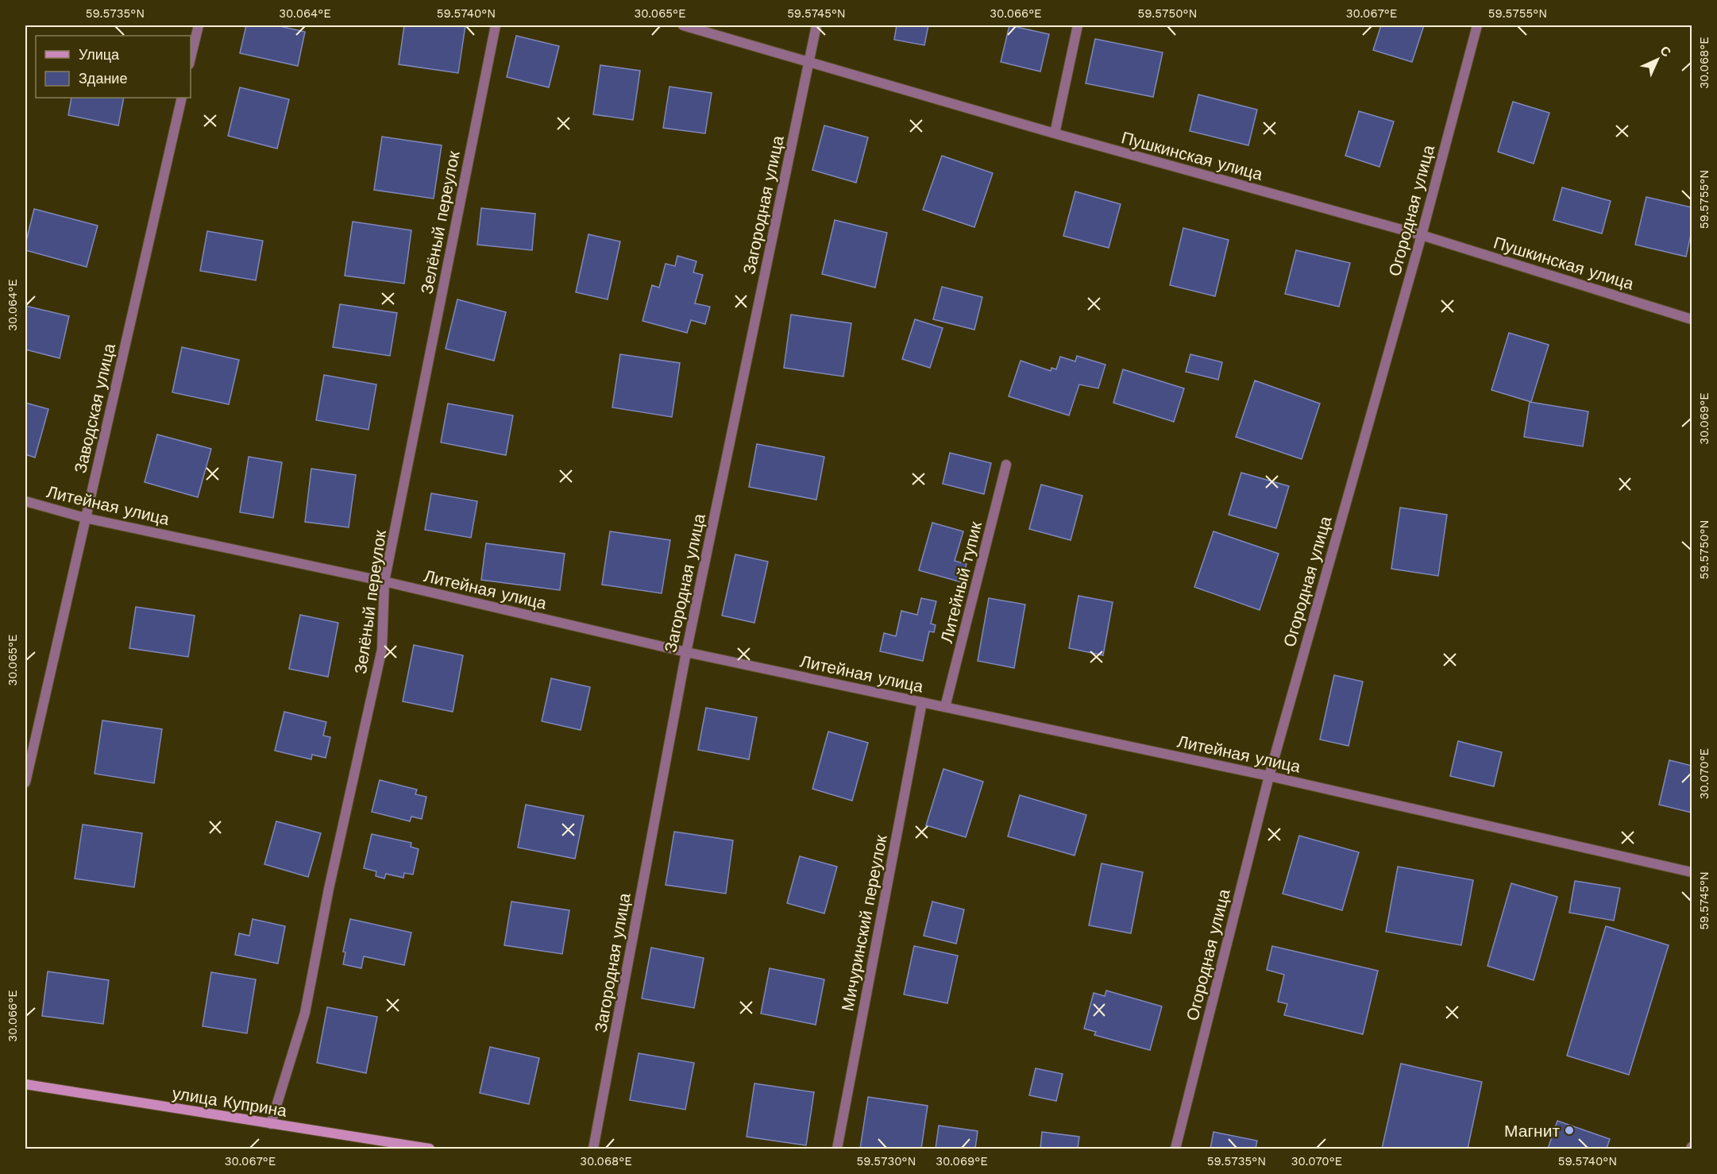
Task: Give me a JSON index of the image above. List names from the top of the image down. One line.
{"streets":{"street":["Пушкинская улица","Загородная улица","Огородная улица","Зелёный переулок","Заводская улица","Литейная улица","Литейный тупик","Мичуринский переулок","улица Куприна"]},"crossings":[["Пушкинская улица","Загородная улица"],["Пушкинская улица","Огородная улица"],["Загородная улица","Литейная улица"],["Огородная улица","Литейная улица"],["Зелёный переулок","Литейная улица"],["Зелёный переулок","улица Куприна"],["Заводская улица","Литейная улица"],["Литейная улица","Литейный тупик"],["Литейная улица","Мичуринский переулок"]],"places":["Магнит"],"legend":["Улица","Здание"],"north":"top right","coordinates":["59.5735°N","30.064°E","59.5740°N","30.065°E","59.5745°N","30.066°E","59.5750°N","30.067°E","59.5755°N","30.068°E","30.069°E","30.070°E","59.5730°N"]}
